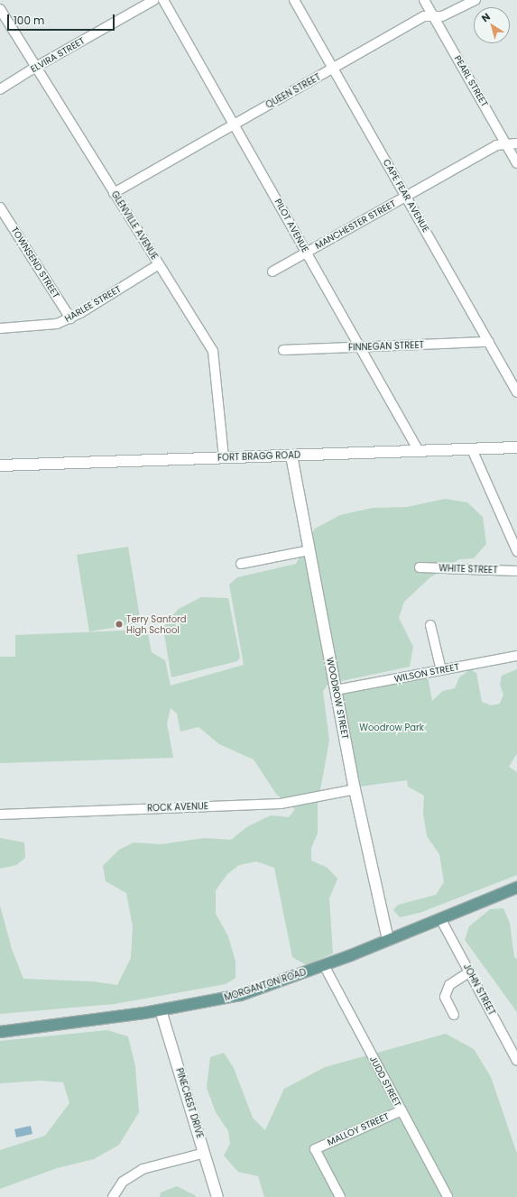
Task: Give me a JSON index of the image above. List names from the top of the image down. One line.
{"streets":{"main road":["MORGANTON ROAD"],"street":["ELVIRA STREET","PEARL STREET","QUEEN STREET","CAPE FEAR AVENUE","MANCHESTER STREET","GLENVILLE AVENUE","PILOT AVENUE","TOWNSEND STREET","HARLEE STREET","FINNEGAN STREET","FORT BRAGG ROAD","WHITE STREET","WILSON STREET","WOODROW STREET","ROCK AVENUE","JOHN STREET","JUDD STREET","PINECREST DRIVE","MALLOY STREET"]},"crossings":[["ELVIRA STREET","GLENVILLE AVENUE"],["PEARL STREET","QUEEN STREET"],["PEARL STREET","MANCHESTER STREET"],["QUEEN STREET","CAPE FEAR AVENUE"],["QUEEN STREET","GLENVILLE AVENUE"],["QUEEN STREET","PILOT AVENUE"],["CAPE FEAR AVENUE","MANCHESTER STREET"],["CAPE FEAR AVENUE","FINNEGAN STREET"],["MANCHESTER STREET","PILOT AVENUE"],["GLENVILLE AVENUE","HARLEE STREET"],["GLENVILLE AVENUE","FORT BRAGG ROAD"],["PILOT AVENUE","FINNEGAN STREET"],["PILOT AVENUE","FORT BRAGG ROAD"],["TOWNSEND STREET","HARLEE STREET"],["FORT BRAGG ROAD","WOODROW STREET"],["WILSON STREET","WOODROW STREET"],["WOODROW STREET","ROCK AVENUE"],["WOODROW STREET","MORGANTON ROAD"],["MORGANTON ROAD","JOHN STREET"],["MORGANTON ROAD","JUDD STREET"],["MORGANTON ROAD","PINECREST DRIVE"],["JUDD STREET","MALLOY STREET"]],"parks":["Woodrow Park"],"places":["Terry Sanford High School"],"scale_bar":"100 m","north":"top left"}
